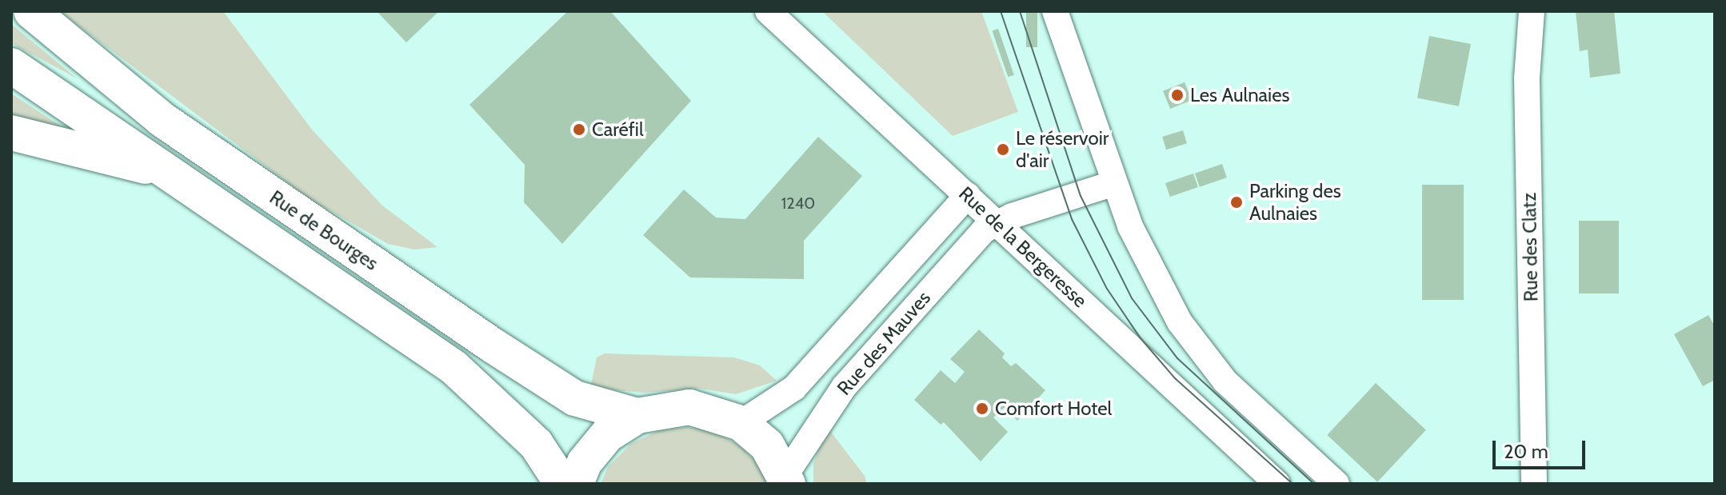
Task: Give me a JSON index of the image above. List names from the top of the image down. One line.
{"streets":{"main road":["Rue de Bourges"],"street":["Rue de la Bergeresse","Rue des Clatz","Rue des Mauves"]},"crossings":[["Rue de la Bergeresse","Rue des Mauves"]],"places":["Les Aulnaies","Caréfil","Le réservoir d'air","Parking des Aulnaies","Comfort Hotel"],"house_numbers":["1240"],"scale_bar":"20 m"}
